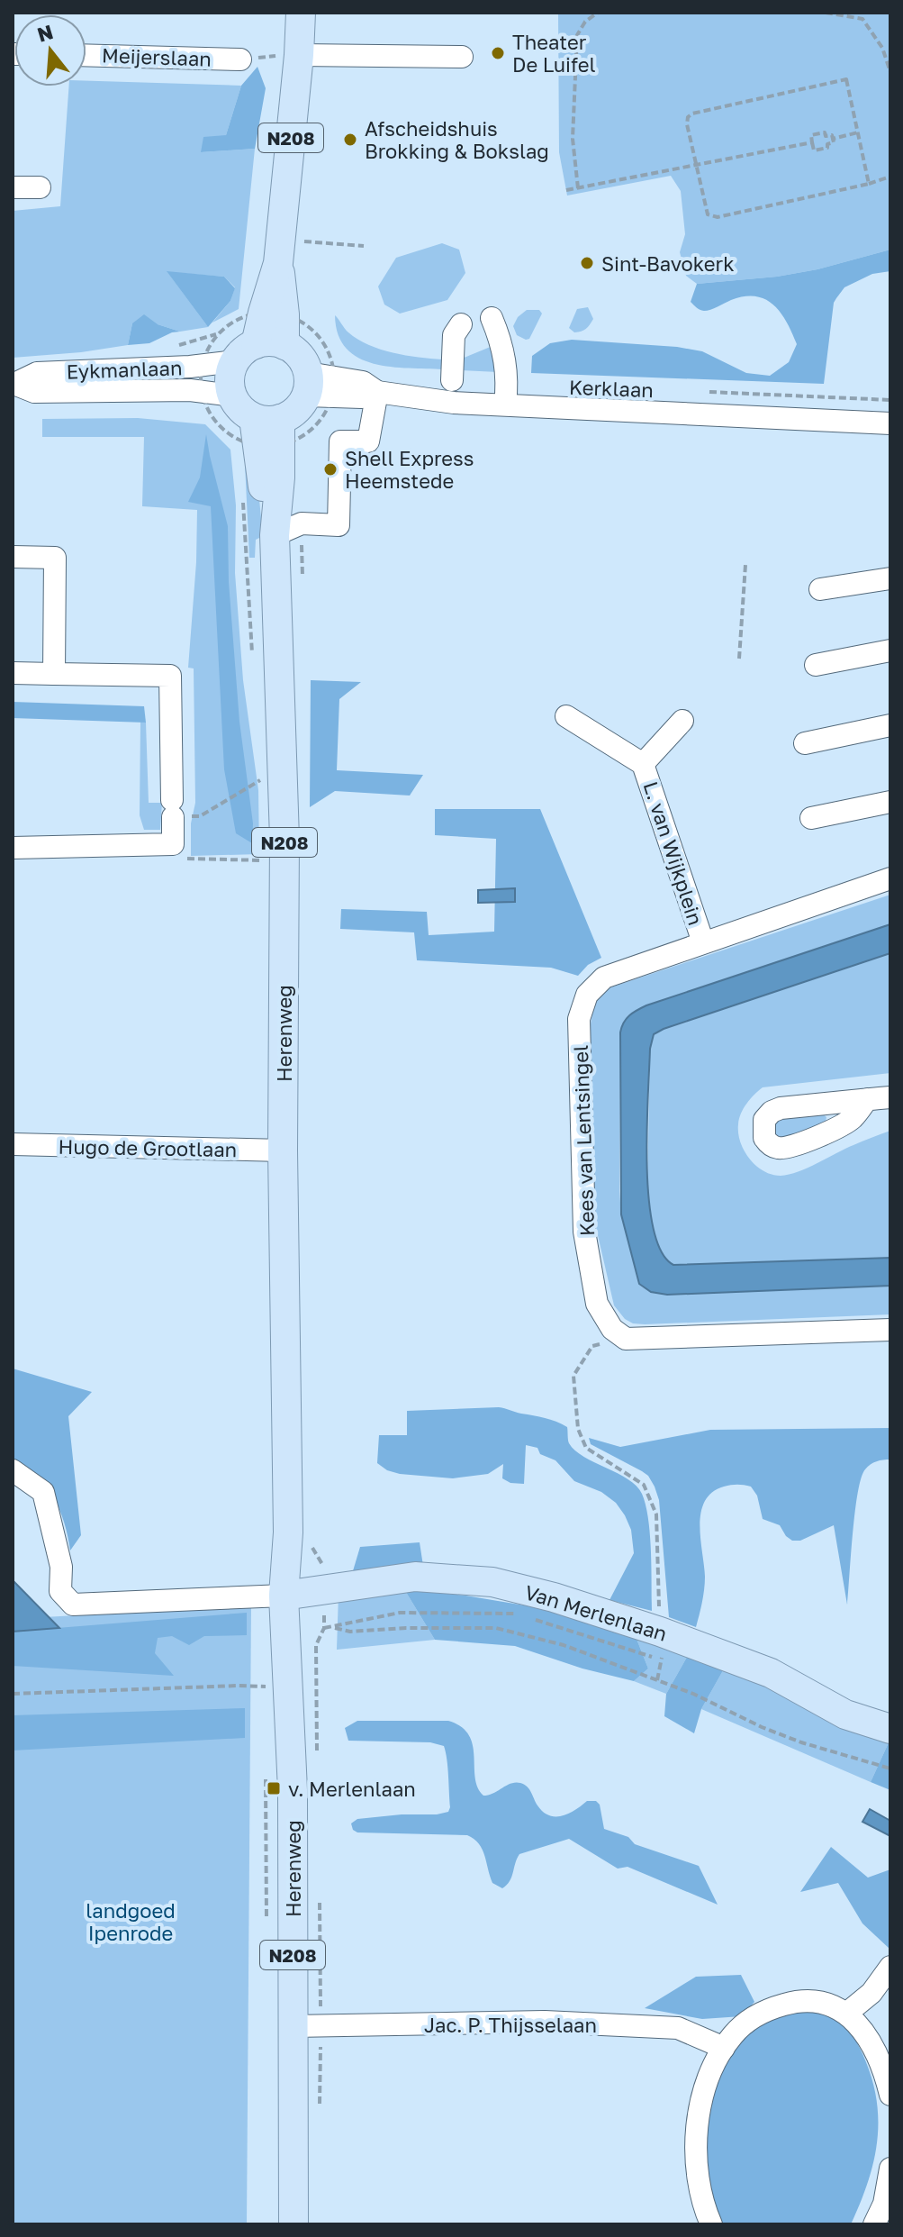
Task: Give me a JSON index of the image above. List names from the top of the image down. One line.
{"streets":{"main road":["N208","Herenweg","Van Merlenlaan"],"street":["Meijerslaan","Eykmanlaan","Kerklaan","L. van Wijkplein","Kees van Lentsingel","Hugo de Grootlaan","Jac. P. Thijsselaan"]},"crossings":[["N208","Eykmanlaan"],["N208","Kerklaan"],["N208","Herenweg"],["Eykmanlaan","Kerklaan"],["Eykmanlaan","Herenweg"],["Kerklaan","Herenweg"],["L. van Wijkplein","Kees van Lentsingel"],["Herenweg","Hugo de Grootlaan"],["Herenweg","Van Merlenlaan"],["Herenweg","Jac. P. Thijsselaan"]],"parks":["landgoed Ipenrode"],"places":{"other":["Theater De Luifel","Afscheidshuis Brokking & Bokslag","Sint-Bavokerk","Shell Express Heemstede"],"transit":["v. Merlenlaan"]},"north":"top"}
